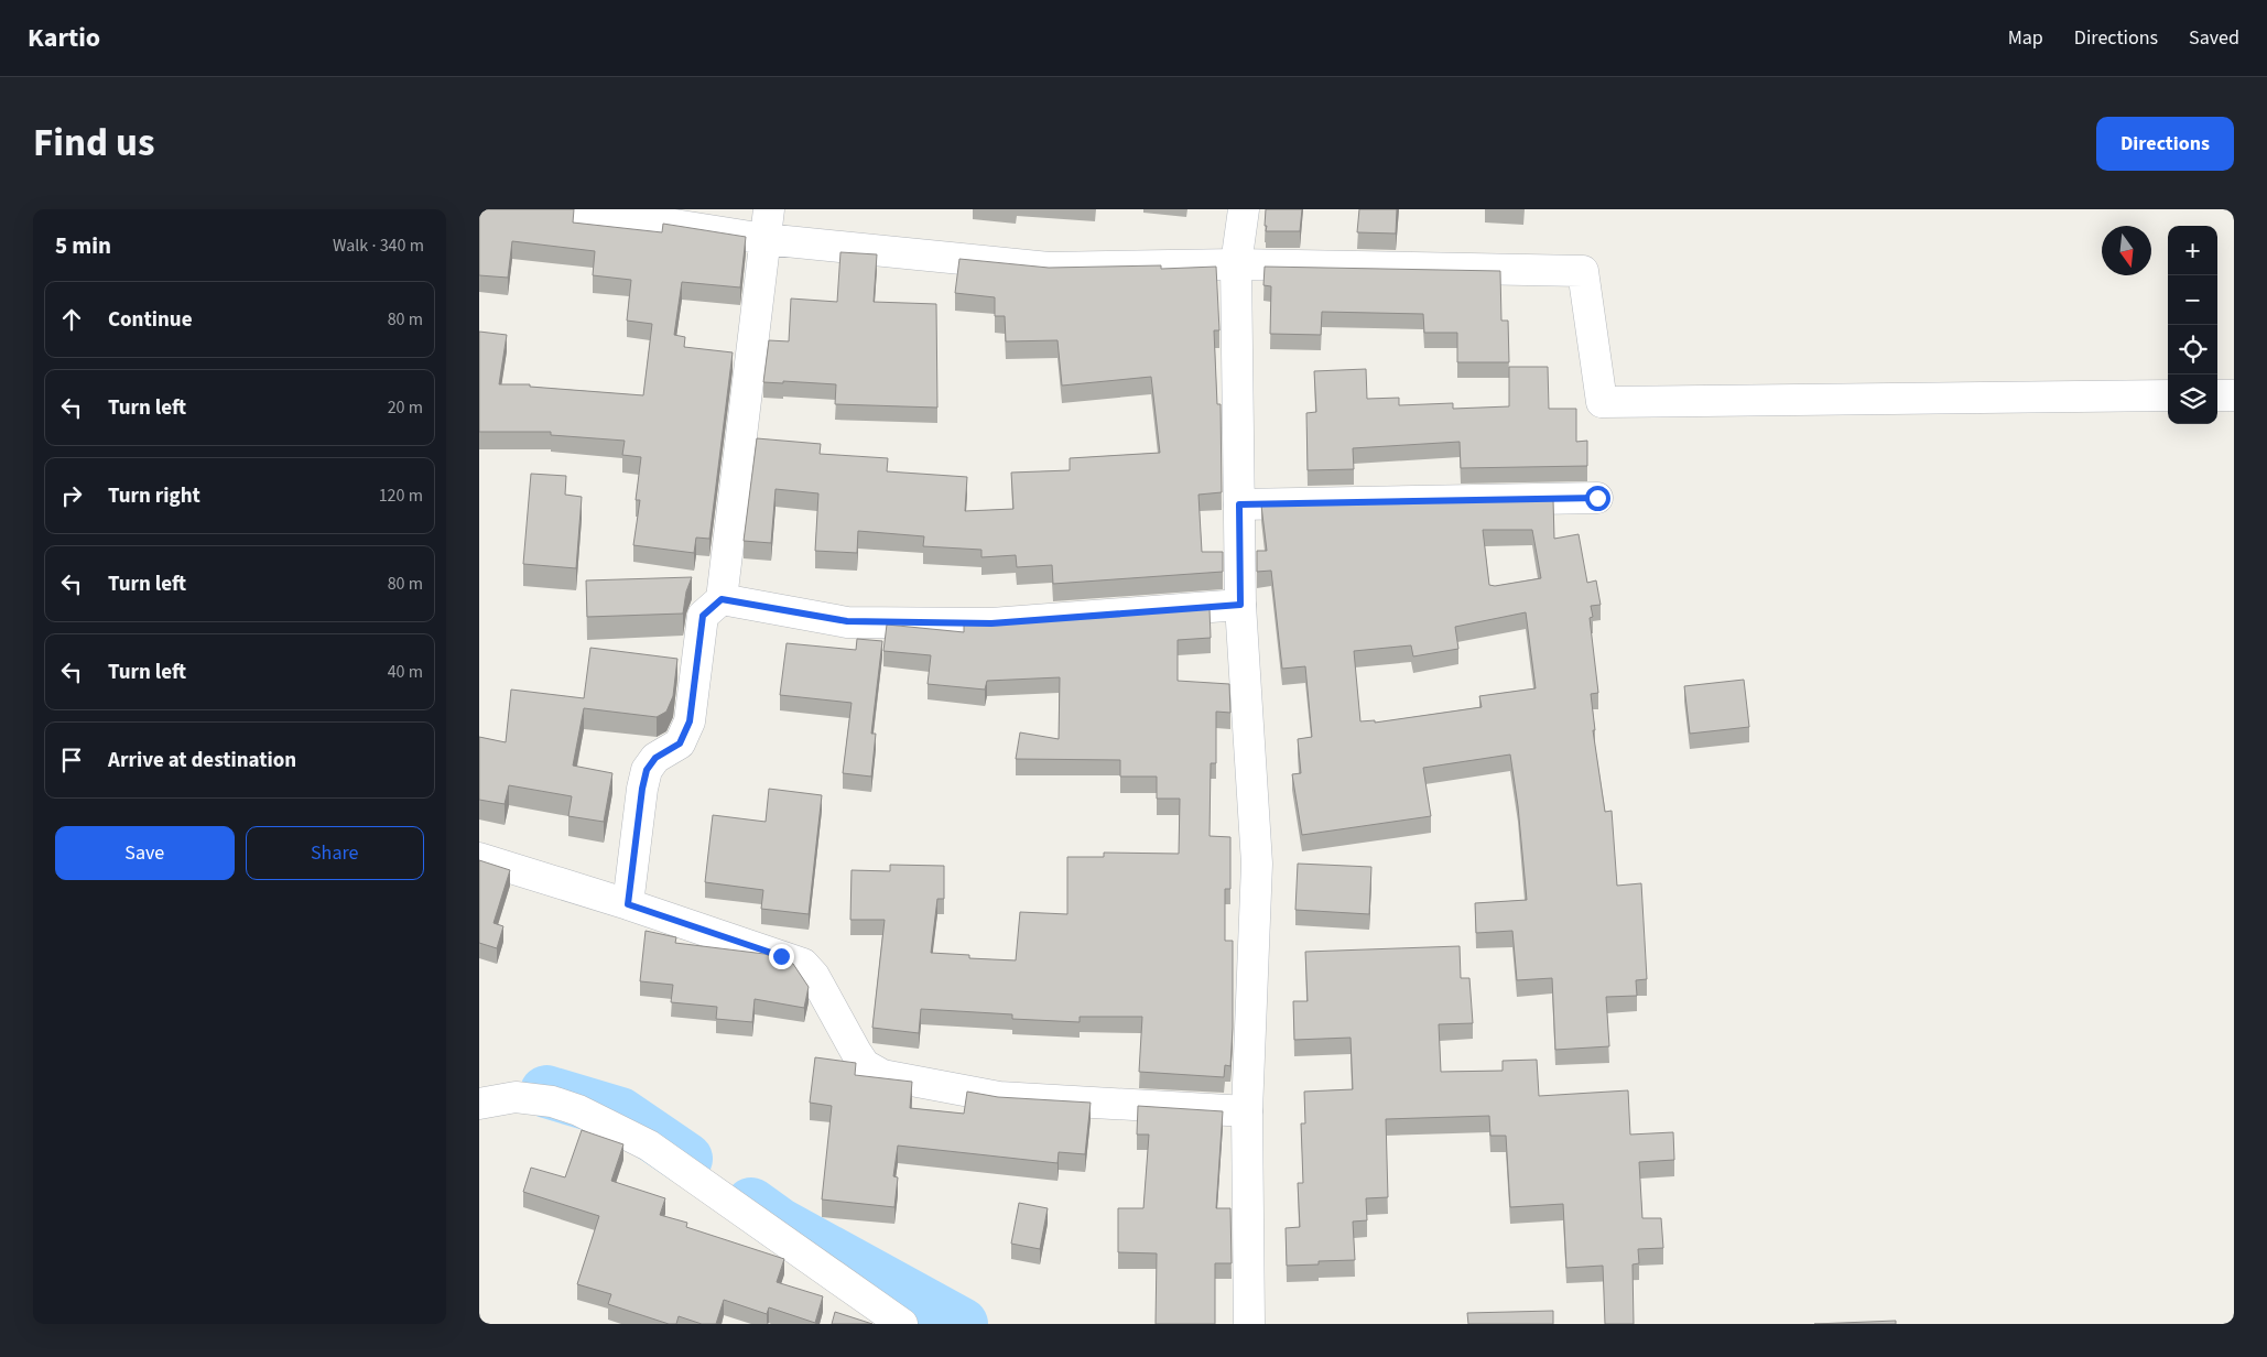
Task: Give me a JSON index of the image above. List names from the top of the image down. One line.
{"north":"bottom","page":{"header":"Kartio","nav":["Map","Directions","Saved"],"title":"Find us","buttons":["Directions",["Save","Share"]],"heading":["5 min","Walk · 340 m"],"map_buttons":["+","−"],"list":[["Continue","80 m"],["Turn left","20 m"],["Turn right","120 m"],["Turn left","80 m"],["Turn left","40 m"],"Arrive at destination"]}}
